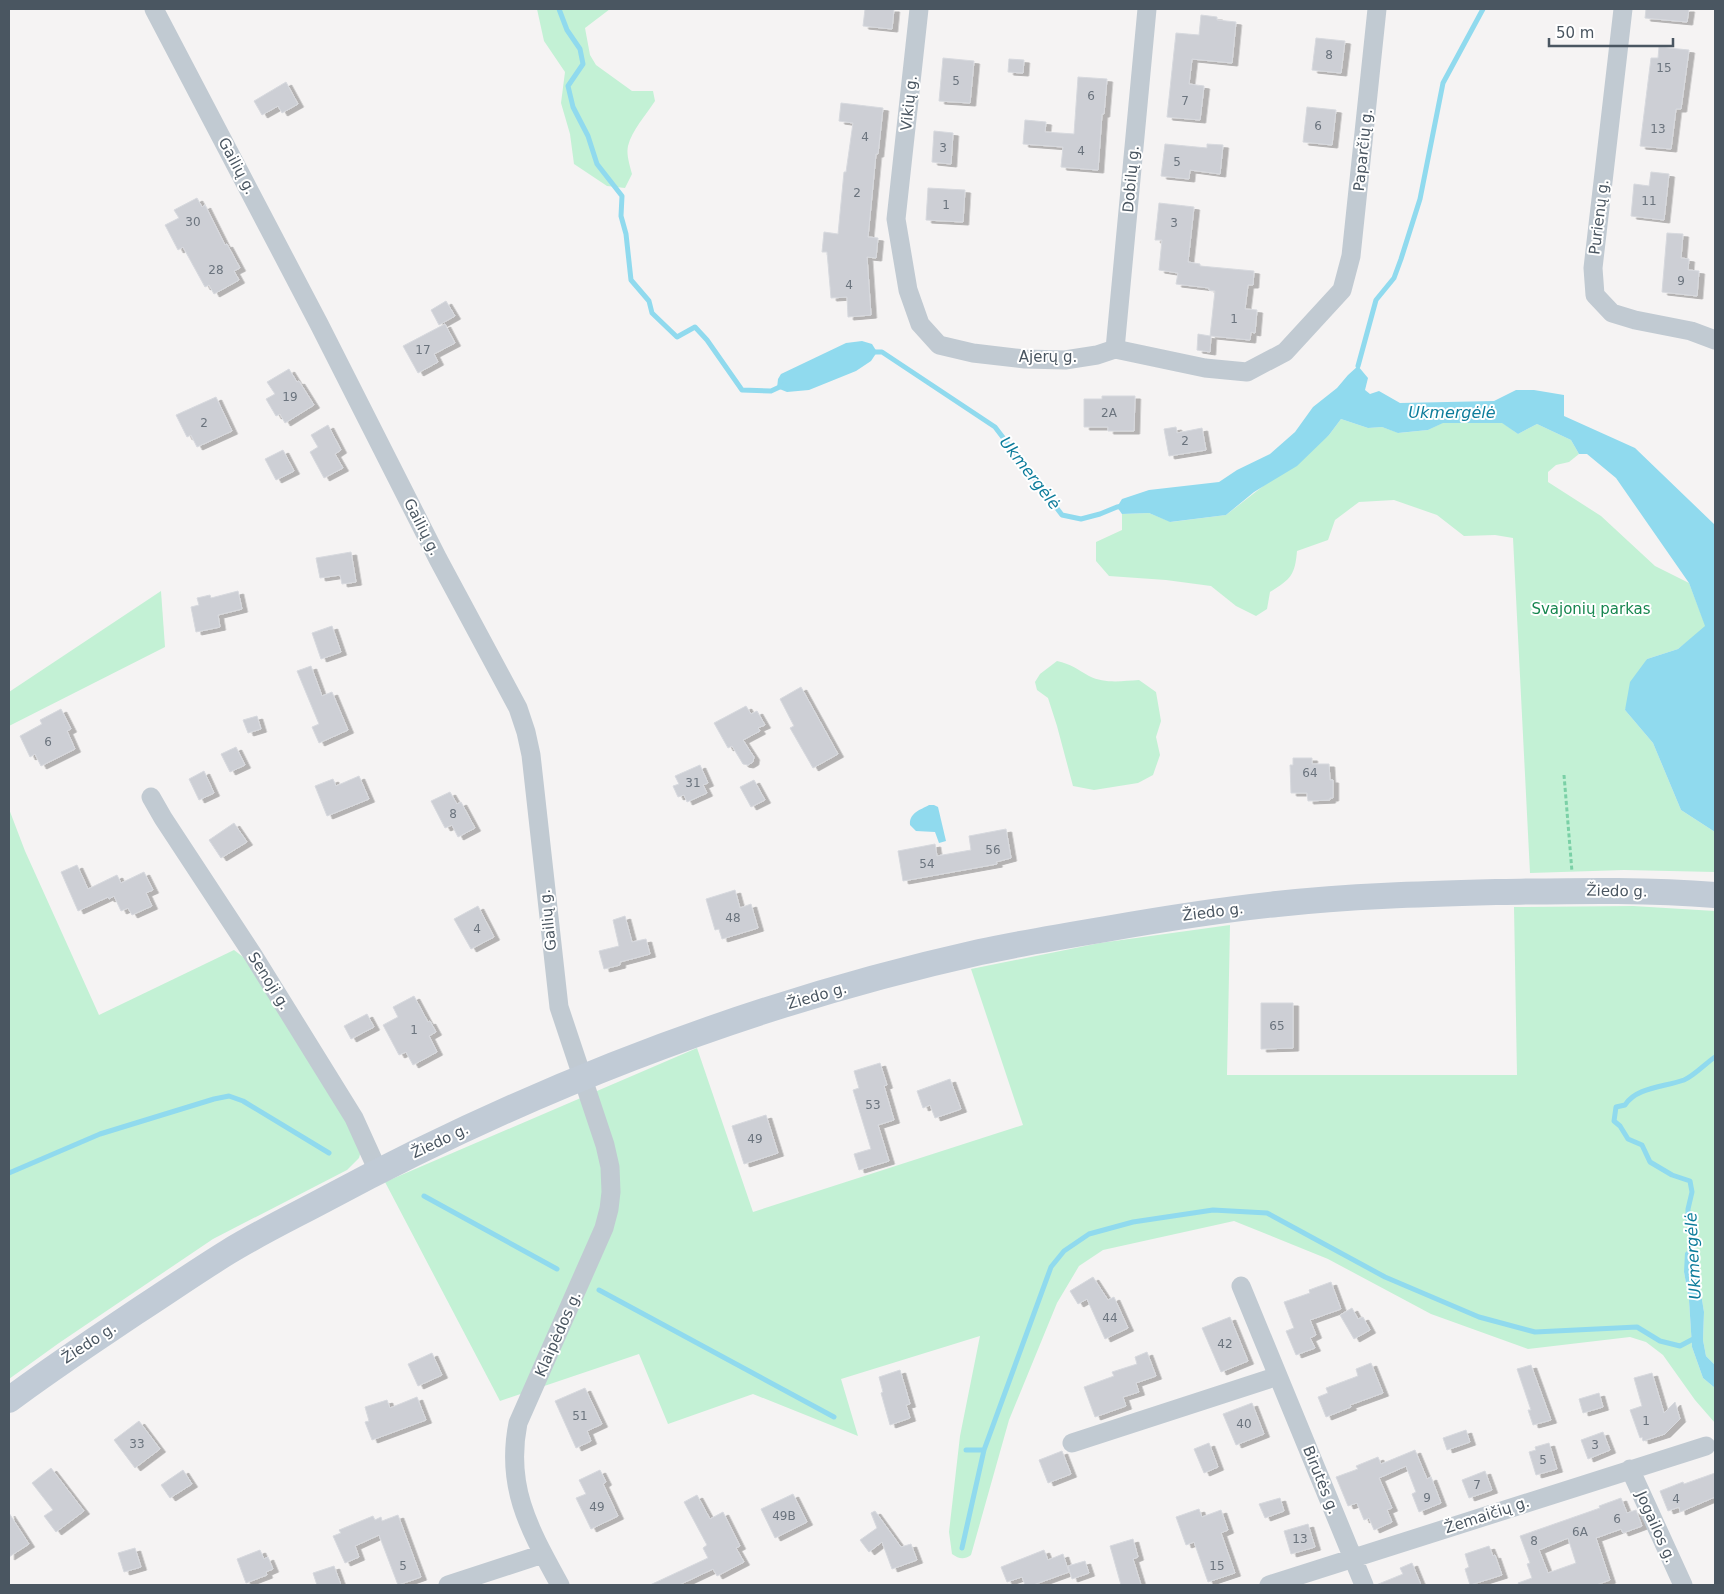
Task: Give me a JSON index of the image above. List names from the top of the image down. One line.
{"streets":{"street":["Vikių g.","Paparčių g.","Gailių g.","Dobilų g.","Purienų g.","Ajerų g.","Žiedo g.","Senoji g.","Klaipėdos g.","Birutės g.","Žemaičių g.","Jogailos g."]},"crossings":[["Vikių g.","Ajerų g."],["Paparčių g.","Ajerų g."],["Gailių g.","Žiedo g."],["Gailių g.","Klaipėdos g."],["Dobilų g.","Ajerų g."],["Žiedo g.","Senoji g."],["Žiedo g.","Klaipėdos g."],["Birutės g.","Žemaičių g."],["Žemaičių g.","Jogailos g."]],"water":["Ukmergėlė"],"parks":["Svajonių parkas"],"house_numbers":["8","15","5","6","7","6","13","4","3","4","5","2","11","1","30","3","28","9","4","1","17","19","2A","2","2","6","64","31","8","56","54","48","4","65","1","53","49","44","42","51","1","40","33","3","5","7","9","4","49","49B","6","6A","13","8","5","15"],"scale_bar":"50 m"}
